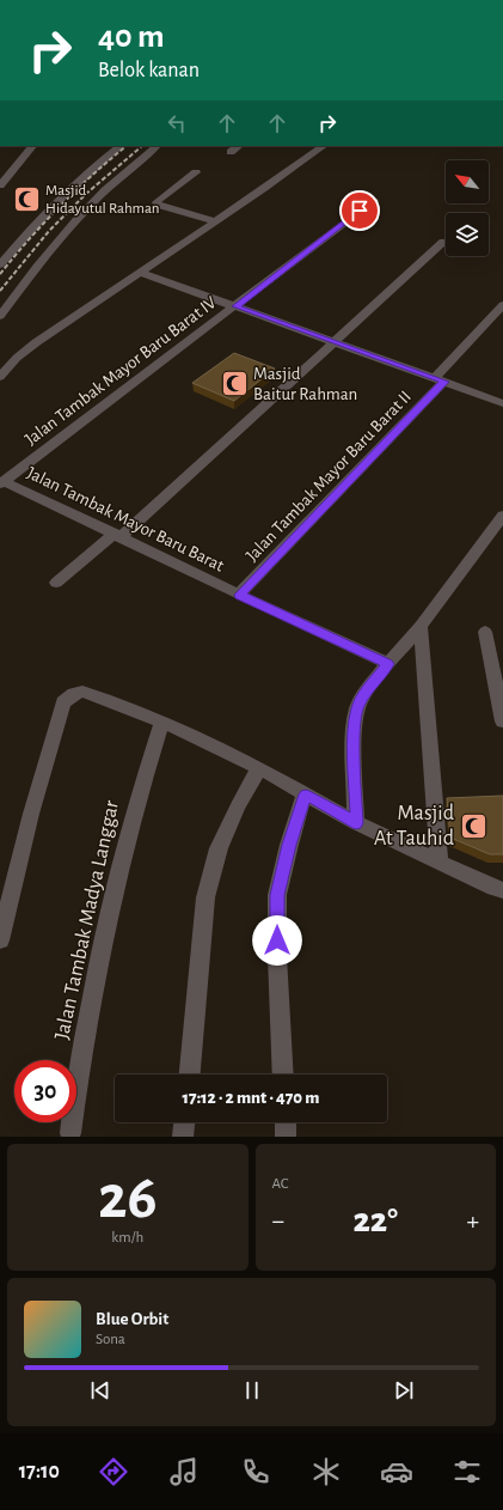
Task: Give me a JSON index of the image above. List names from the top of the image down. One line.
{"streets":{"street":["Jalan Tambak Mayor Baru Barat IV","Jalan Tambak Mayor Baru Barat II","Jalan Tambak Mayor Baru Barat","Jalan Tambak Madya Langgar"]},"crossings":[["Jalan Tambak Mayor Baru Barat IV","Jalan Tambak Mayor Baru Barat"],["Jalan Tambak Mayor Baru Barat II","Jalan Tambak Mayor Baru Barat"]],"places":{"mosque":["Masjid Hidayutul Rahman","Masjid Baitur Rahman","Masjid At Tauhid"]},"north":"top left","page":{"turn":["40 m","Belok kanan"],"limit":"30","trip":"17:12 · 2 mnt · 470 m","tile":[["26","km/h"],"AC"],"heat":["−","22°","+"],"song":["Blue Orbit","Sona"],"tabs":"17:10"}}
